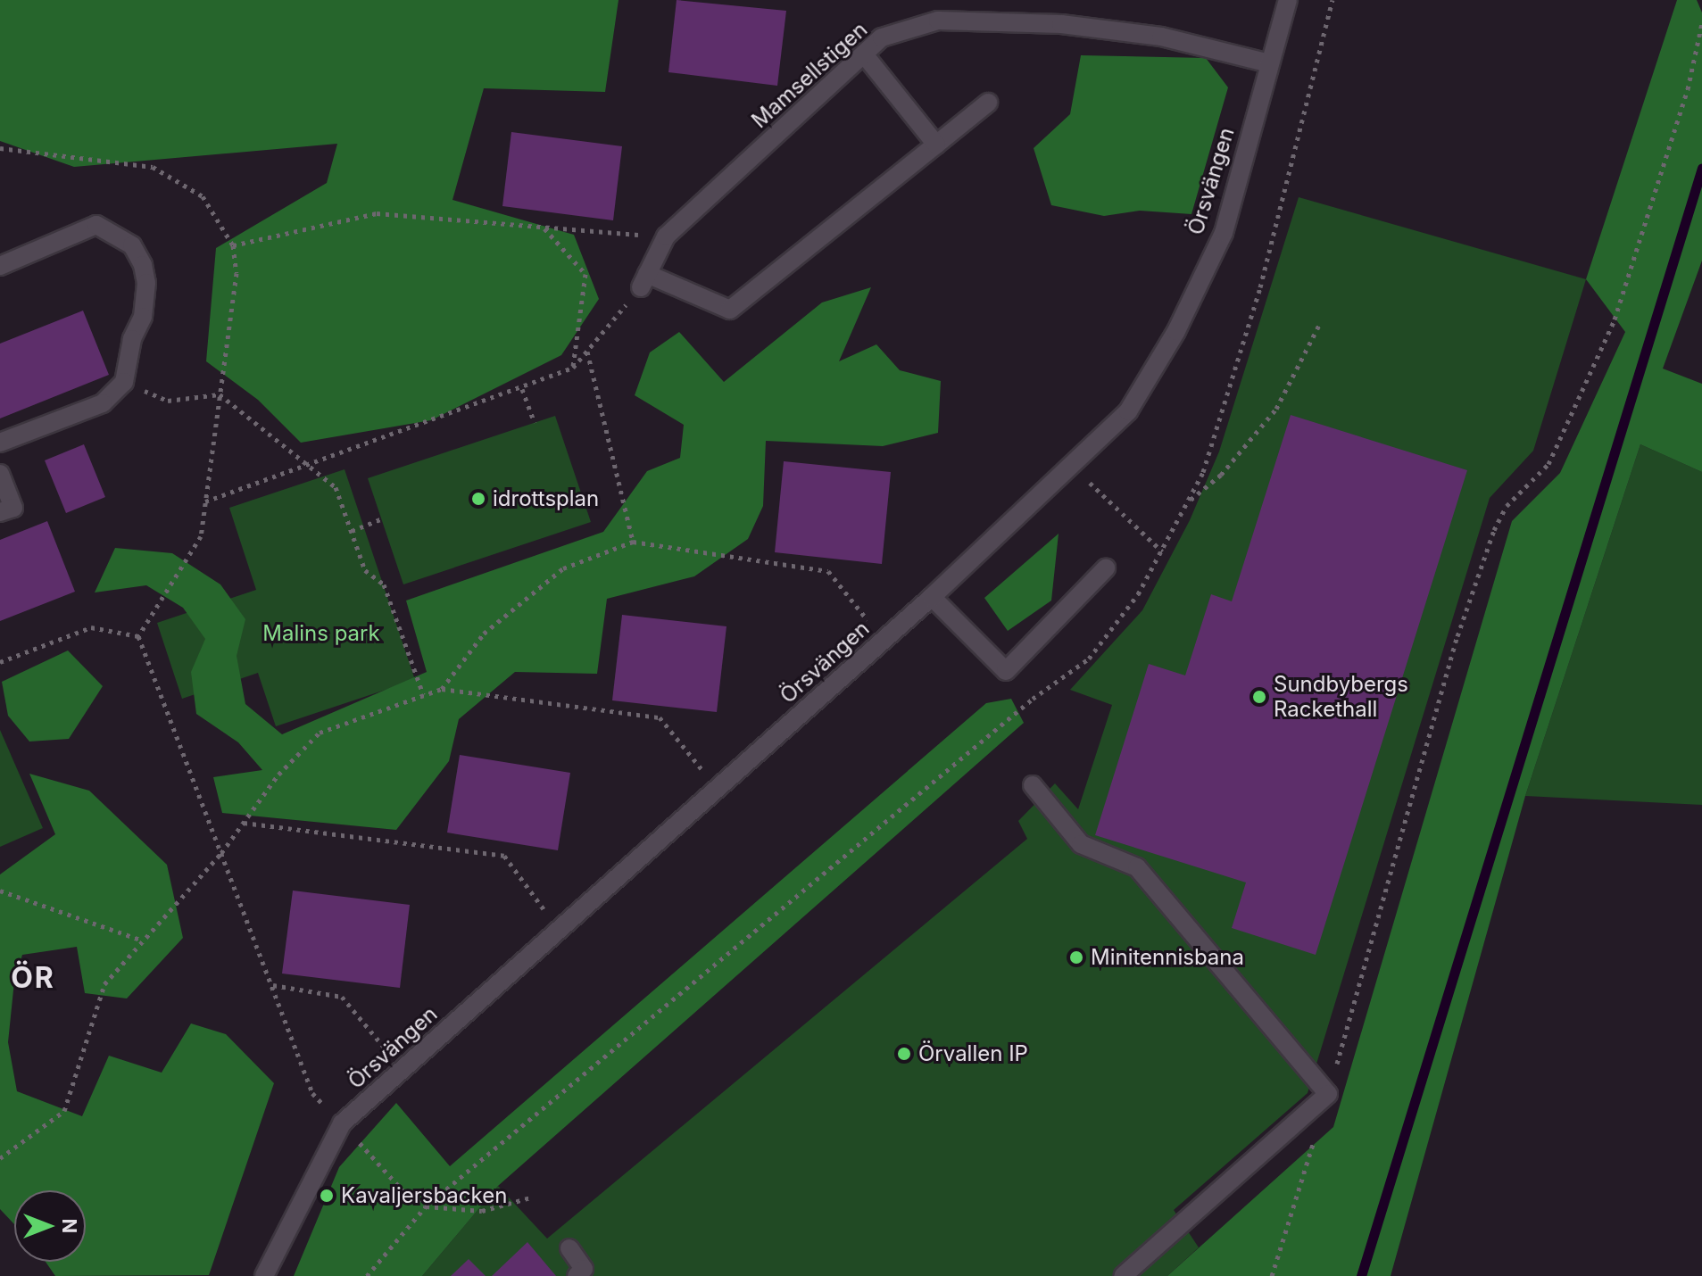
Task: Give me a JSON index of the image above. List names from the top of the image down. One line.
{"streets":{"street":["Mamsellstigen","Örsvängen"]},"crossings":[["Mamsellstigen","Örsvängen"]],"districts":["ÖR"],"parks":["Malins park"],"places":["idrottsplan","Sundbybergs Rackethall","Minitennisbana","Örvallen IP","Kavaljersbacken"],"north":"right"}
